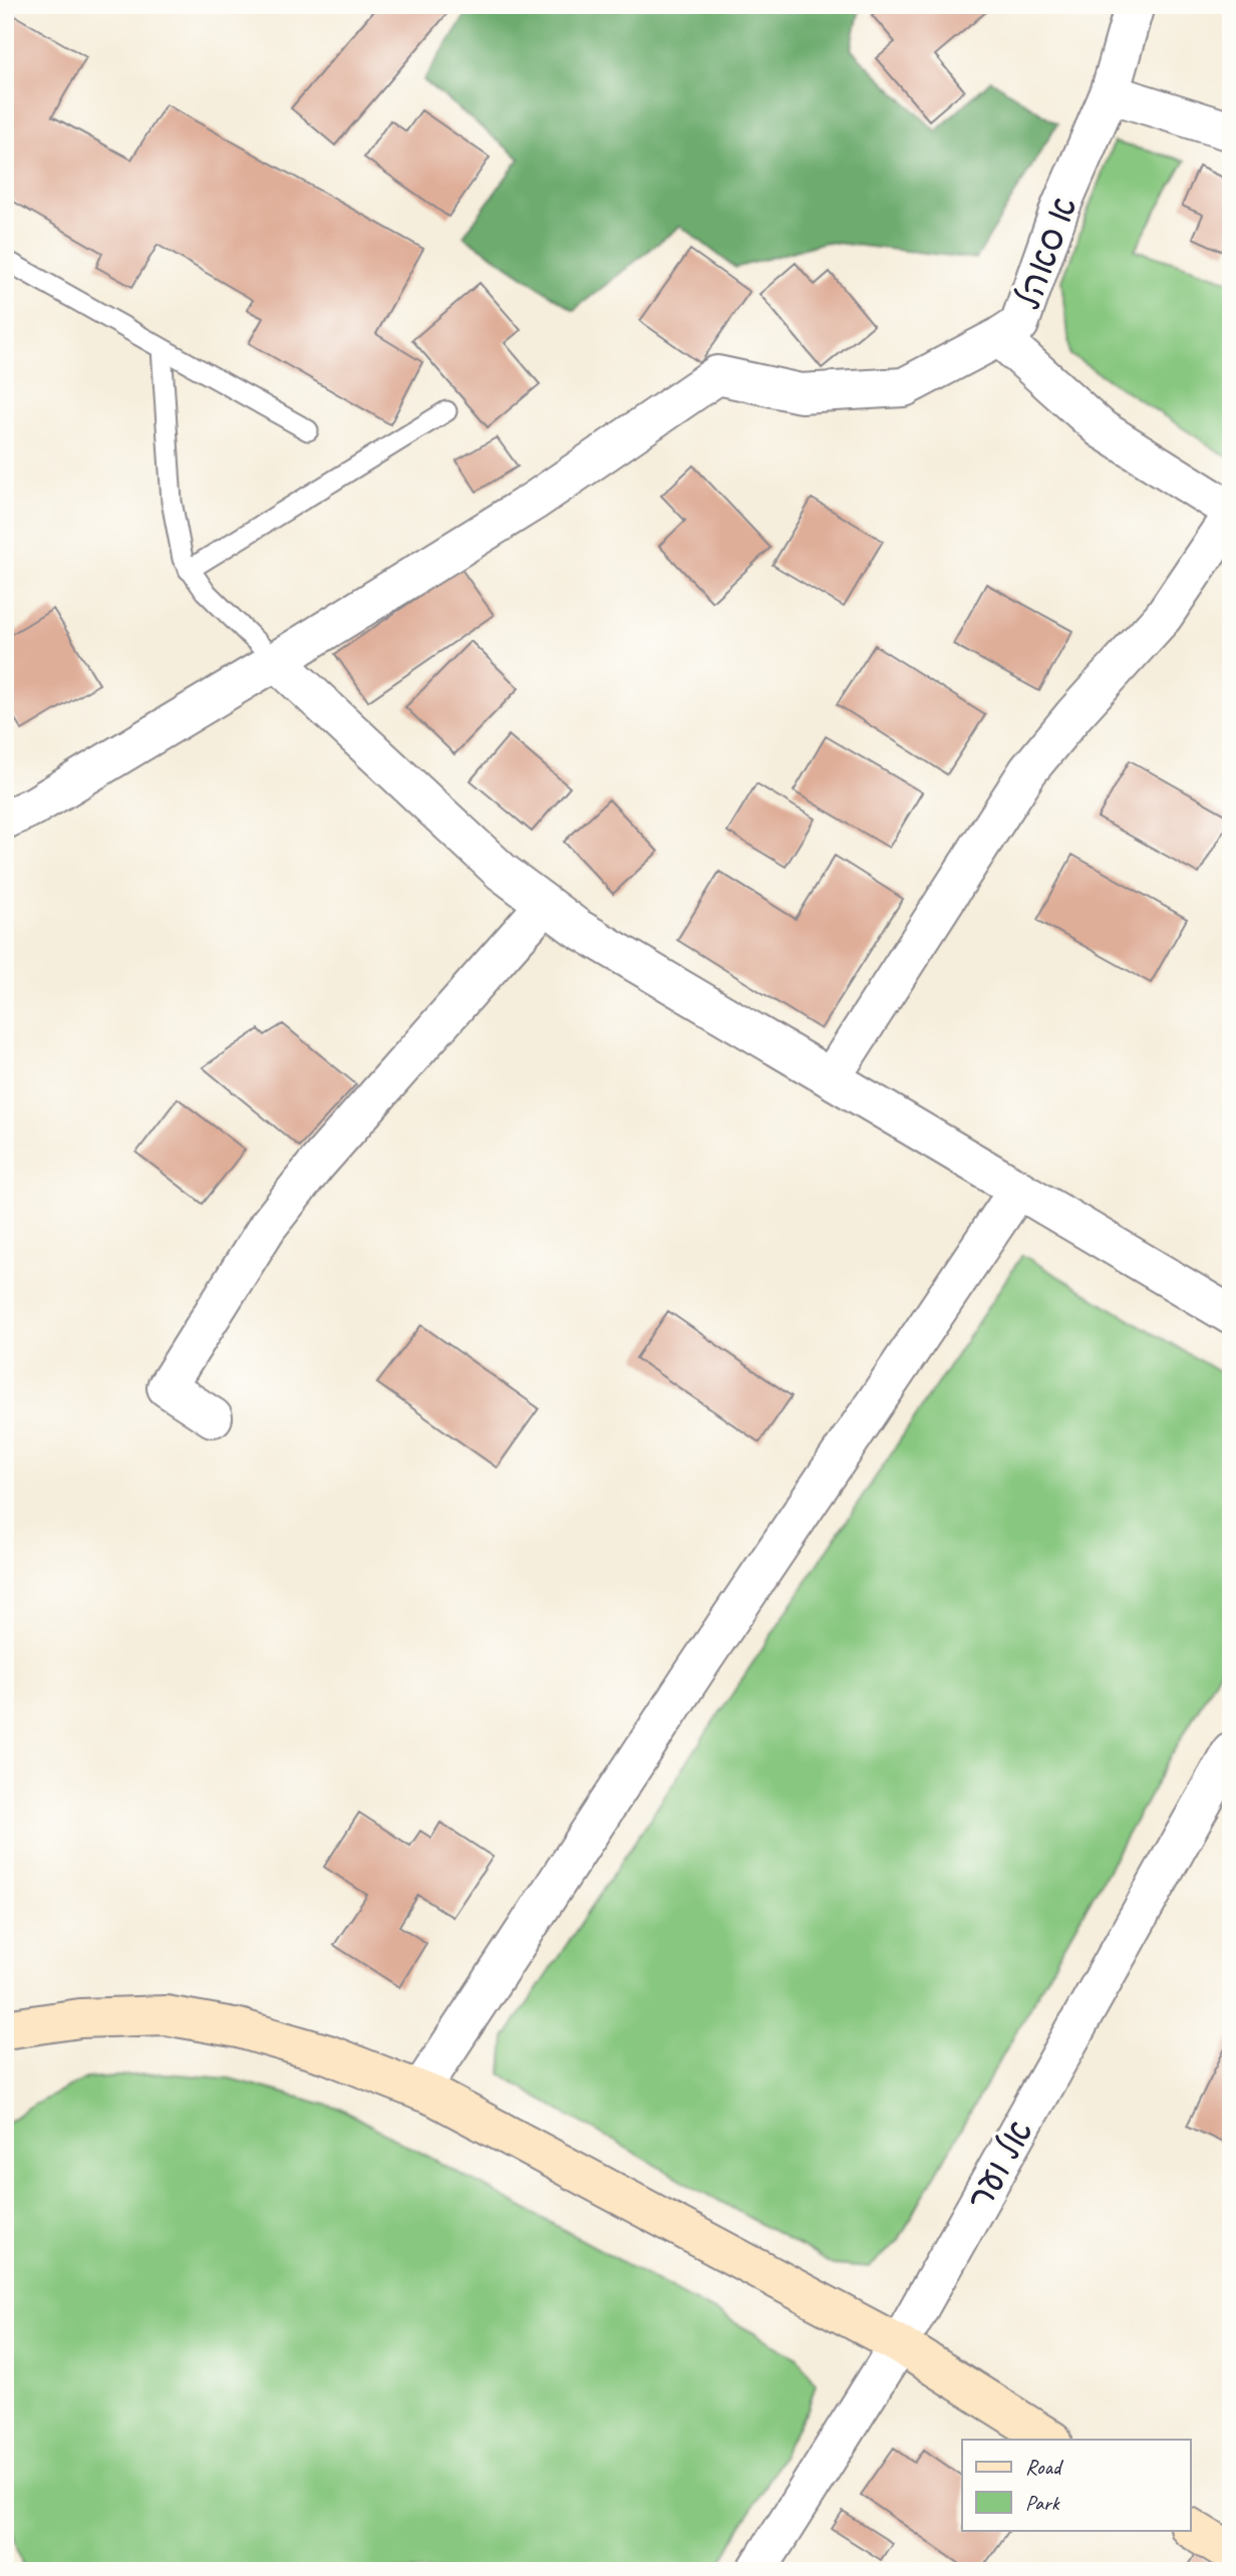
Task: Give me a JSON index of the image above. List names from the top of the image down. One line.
{"streets":{"street":["א סאהל","אל וער"]},"legend":["Road","Park"]}
